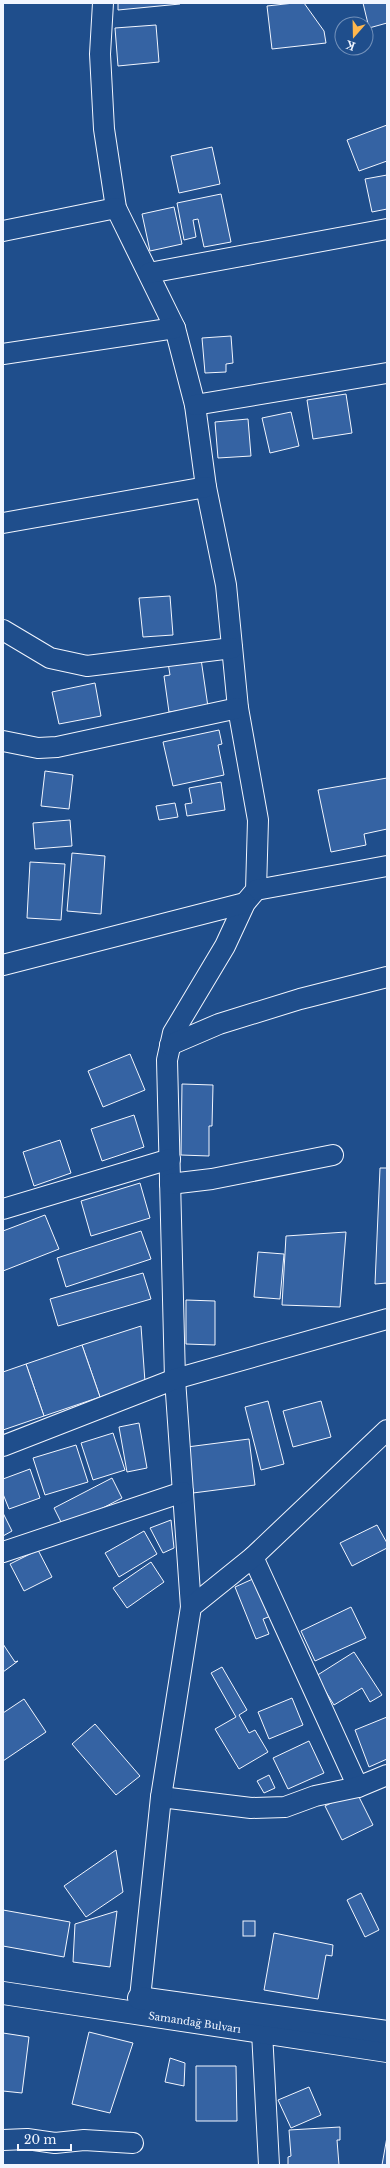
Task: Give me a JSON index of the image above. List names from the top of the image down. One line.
{"streets":{"highway":["Samandağ Bulvarı"]},"scale_bar":"20 m","north":"bottom"}
